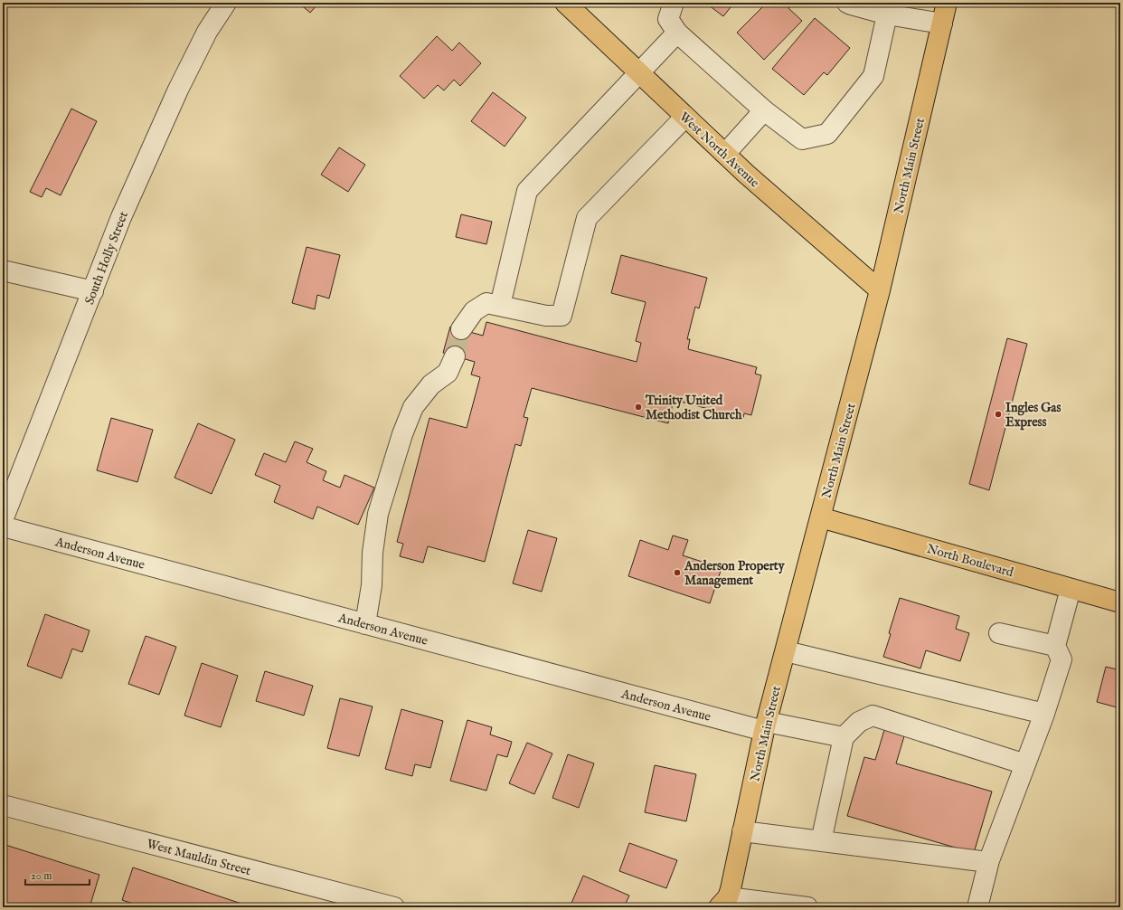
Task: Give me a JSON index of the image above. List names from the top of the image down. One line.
{"streets":{"main road":["West North Avenue","North Main Street","North Boulevard"],"street":["South Holly Street","Anderson Avenue","West Mauldin Street"]},"crossings":[["West North Avenue","North Main Street"],["North Main Street","Anderson Avenue"],["North Main Street","North Boulevard"]],"places":["Trinity United Methodist Church","Ingles Gas Express","Anderson Property Management"],"scale_bar":"20 m"}
